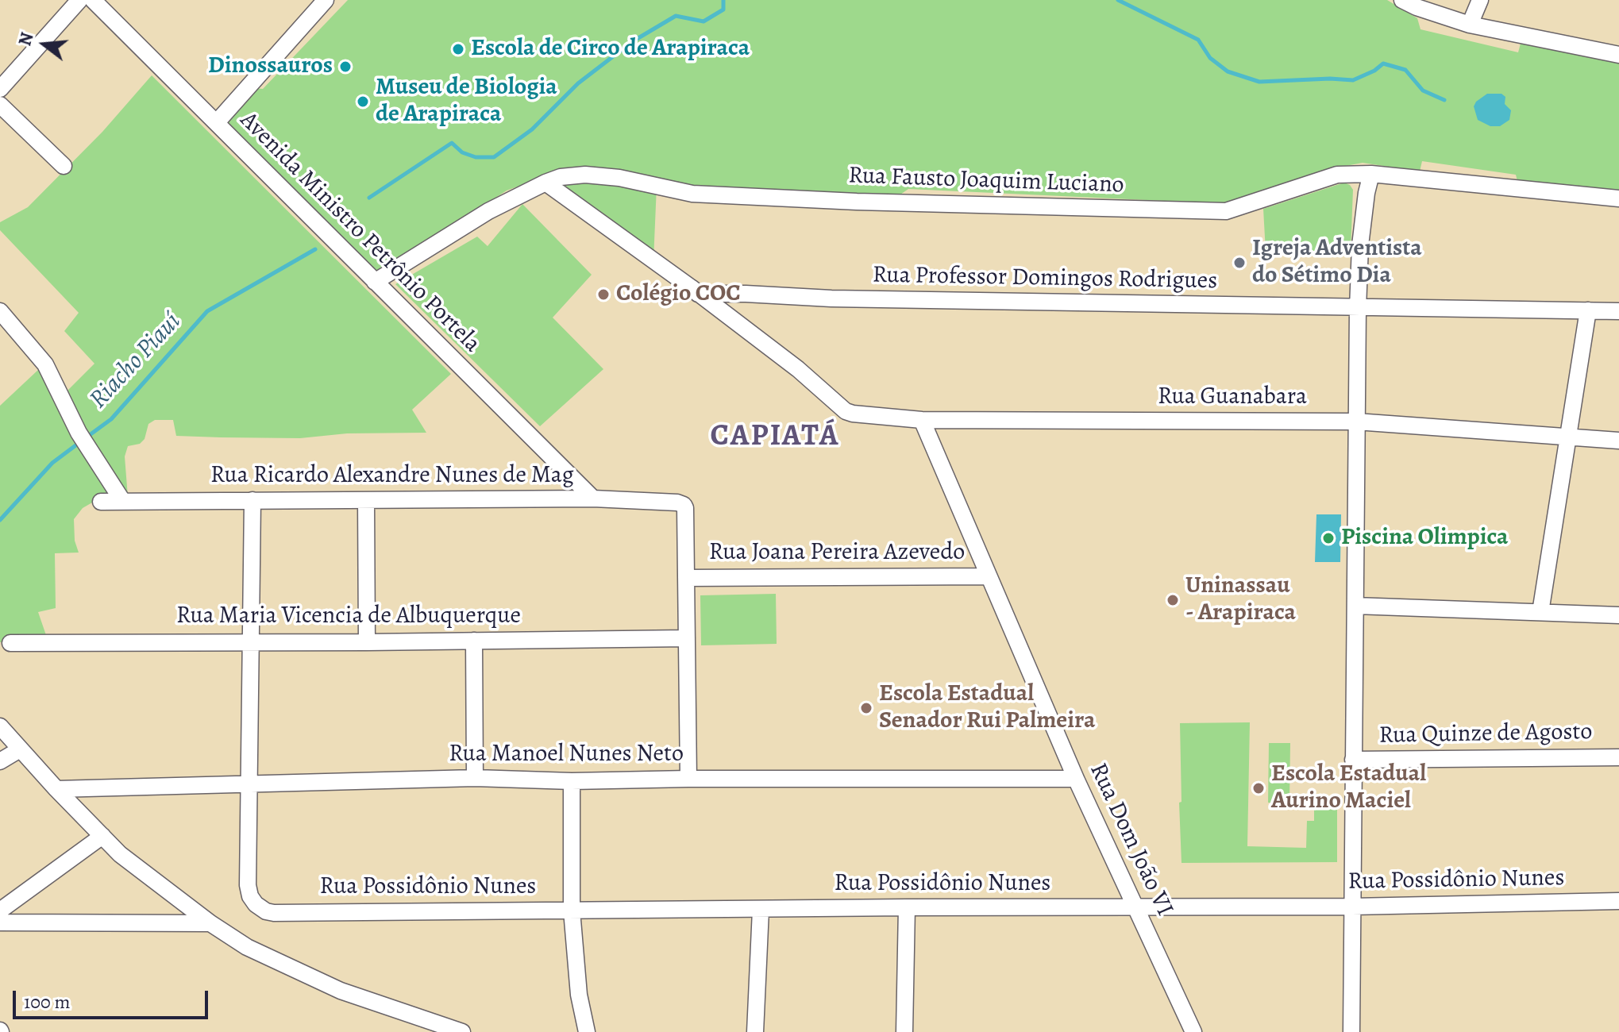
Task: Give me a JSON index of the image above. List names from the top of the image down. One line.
{"streets":{"street":["Rua Fausto Joaquim Luciano","Avenida Ministro Petrônio Portela","Rua Professor Domingos Rodrigues","Rua Guanabara","Rua Ricardo Alexandre Nunes de Mag","Rua Joana Pereira Azevedo","Rua Maria Vicencia de Albuquerque","Rua Quinze de Agosto","Rua Manoel Nunes Neto","Rua Dom João VI","Rua Possidônio Nunes"]},"crossings":[["Rua Fausto Joaquim Luciano","Avenida Ministro Petrônio Portela"],["Avenida Ministro Petrônio Portela","Rua Ricardo Alexandre Nunes de Mag"],["Rua Professor Domingos Rodrigues","Rua Guanabara"],["Rua Guanabara","Rua Dom João VI"],["Rua Ricardo Alexandre Nunes de Mag","Rua Joana Pereira Azevedo"],["Rua Joana Pereira Azevedo","Rua Dom João VI"],["Rua Manoel Nunes Neto","Rua Dom João VI"],["Rua Manoel Nunes Neto","Rua Possidônio Nunes"],["Rua Dom João VI","Rua Possidônio Nunes"]],"districts":["CAPIATÁ"],"water":["Riacho Piauí"],"places":["Escola de Circo de Arapiraca","Dinossauros","Museu de Biologia de Arapiraca","Igreja Adventista do Sétimo Dia","Colégio COC","Piscina Olimpica","Uninassau - Arapiraca","Escola Estadual Senador Rui Palmeira","Escola Estadual Aurino Maciel"],"scale_bar":"100 m","north":"left"}
